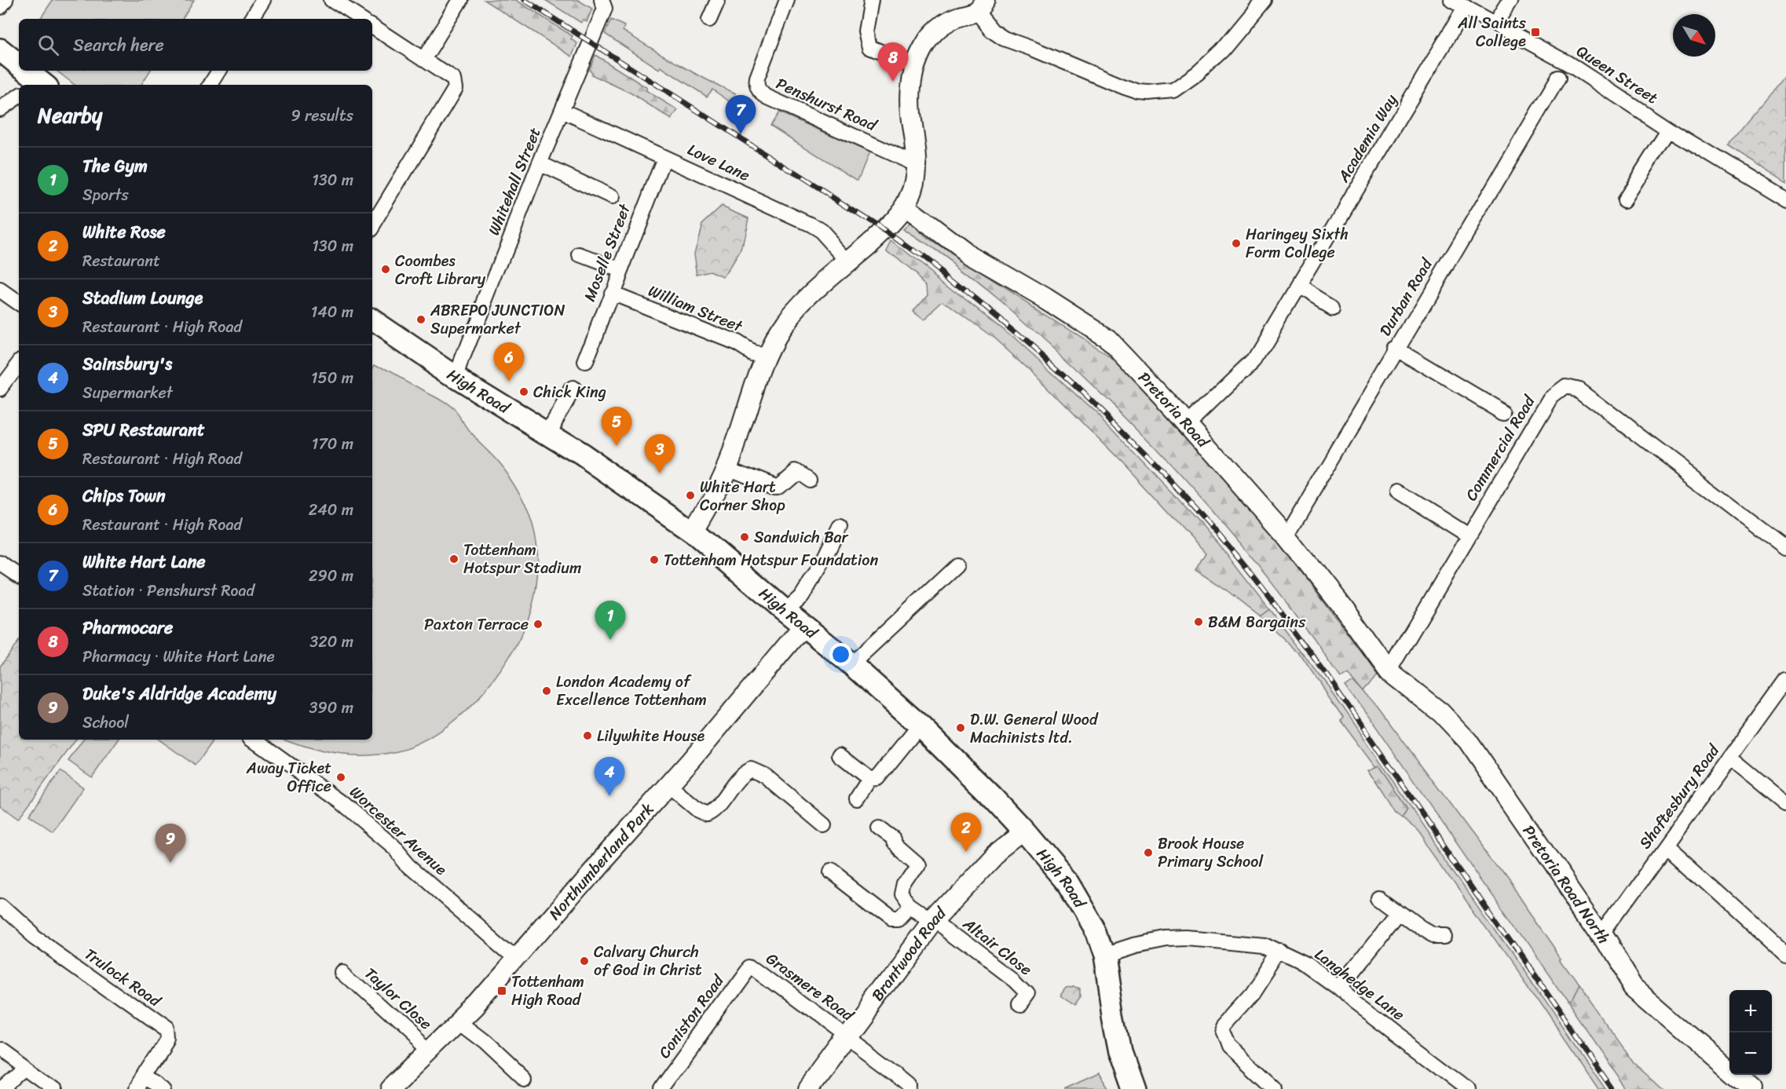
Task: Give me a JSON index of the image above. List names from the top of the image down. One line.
{"streets":{"main road":["High Road"],"street":["Queen Street","Penshurst Road","Academia Way","Love Lane","Whitehall Street","Moselle Street","Durban Road","William Street","Pretoria Road","Commercial Road","Shaftesbury Road","Worcester Avenue","Northumberland Park","Pretoria Road North","Altair Close","Brantwood Road","Trulock Road","Langhedge Lane","Grasmere Road","Taylor Close","Coniston Road"]},"crossings":[["Queen Street","Academia Way"],["Academia Way","Pretoria Road"],["Love Lane","Whitehall Street"],["Love Lane","Moselle Street"],["Whitehall Street","High Road"],["Moselle Street","William Street"],["Durban Road","Pretoria Road"],["High Road","Northumberland Park"],["High Road","Brantwood Road"],["High Road","Langhedge Lane"],["Pretoria Road","Commercial Road"],["Pretoria Road","Pretoria Road North"],["Commercial Road","Pretoria Road North"],["Shaftesbury Road","Pretoria Road North"],["Worcester Avenue","Northumberland Park"],["Northumberland Park","Taylor Close"],["Altair Close","Brantwood Road"],["Brantwood Road","Grasmere Road"],["Grasmere Road","Coniston Road"]],"places":{"transit":["All Saints College","Tottenham High Road"],"other":["Haringey Sixth Form College","Coombes Croft Library","ABREPO JUNCTION Supermarket","Chick King","White Hart Corner Shop","Sandwich Bar","Tottenham Hotspur Stadium","Tottenham Hotspur Foundation","B&M Bargains","Paxton Terrace","London Academy of Excellence Tottenham","D.W. General Wood Machinists ltd.","Lilywhite House","Away Ticket Office","Brook House Primary School","Calvary Church of God in Christ"]},"north":"bottom right","page":{"search":"Search here","pins":["8","7","6","5","3","1","4","2","9"],"heading":["Nearby","9 results"],"list":[{"mark":"1","name":"The Gym","note":"Sports","value":"130 m"},{"mark":"2","name":"White Rose","note":"Restaurant","value":"130 m"},{"mark":"3","name":"Stadium Lounge","note":"Restaurant · High Road","value":"140 m"},{"mark":"4","name":"Sainsbury's","note":"Supermarket","value":"150 m"},{"mark":"5","name":"SPU Restaurant","note":"Restaurant · High Road","value":"170 m"},{"mark":"6","name":"Chips Town","note":"Restaurant · High Road","value":"240 m"},{"mark":"7","name":"White Hart Lane","note":"Station · Penshurst Road","value":"290 m"},{"mark":"8","name":"Pharmocare","note":"Pharmacy · White Hart Lane","value":"320 m"},{"mark":"9","name":"Duke's Aldridge Academy","note":"School","value":"390 m"}],"map_buttons":["+","−"]}}
